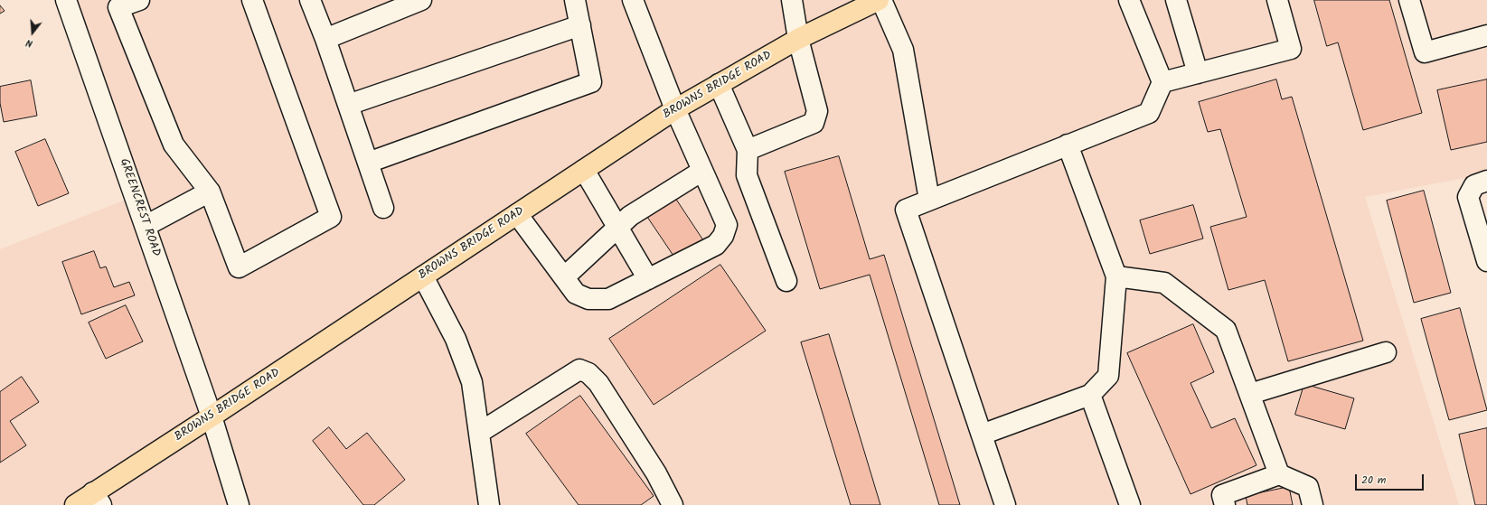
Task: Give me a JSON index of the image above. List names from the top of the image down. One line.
{"streets":{"main road":["BROWNS BRIDGE ROAD"],"street":["GREENCREST ROAD"]},"crossings":[["BROWNS BRIDGE ROAD","GREENCREST ROAD"]],"scale_bar":"20 m","north":"bottom"}
